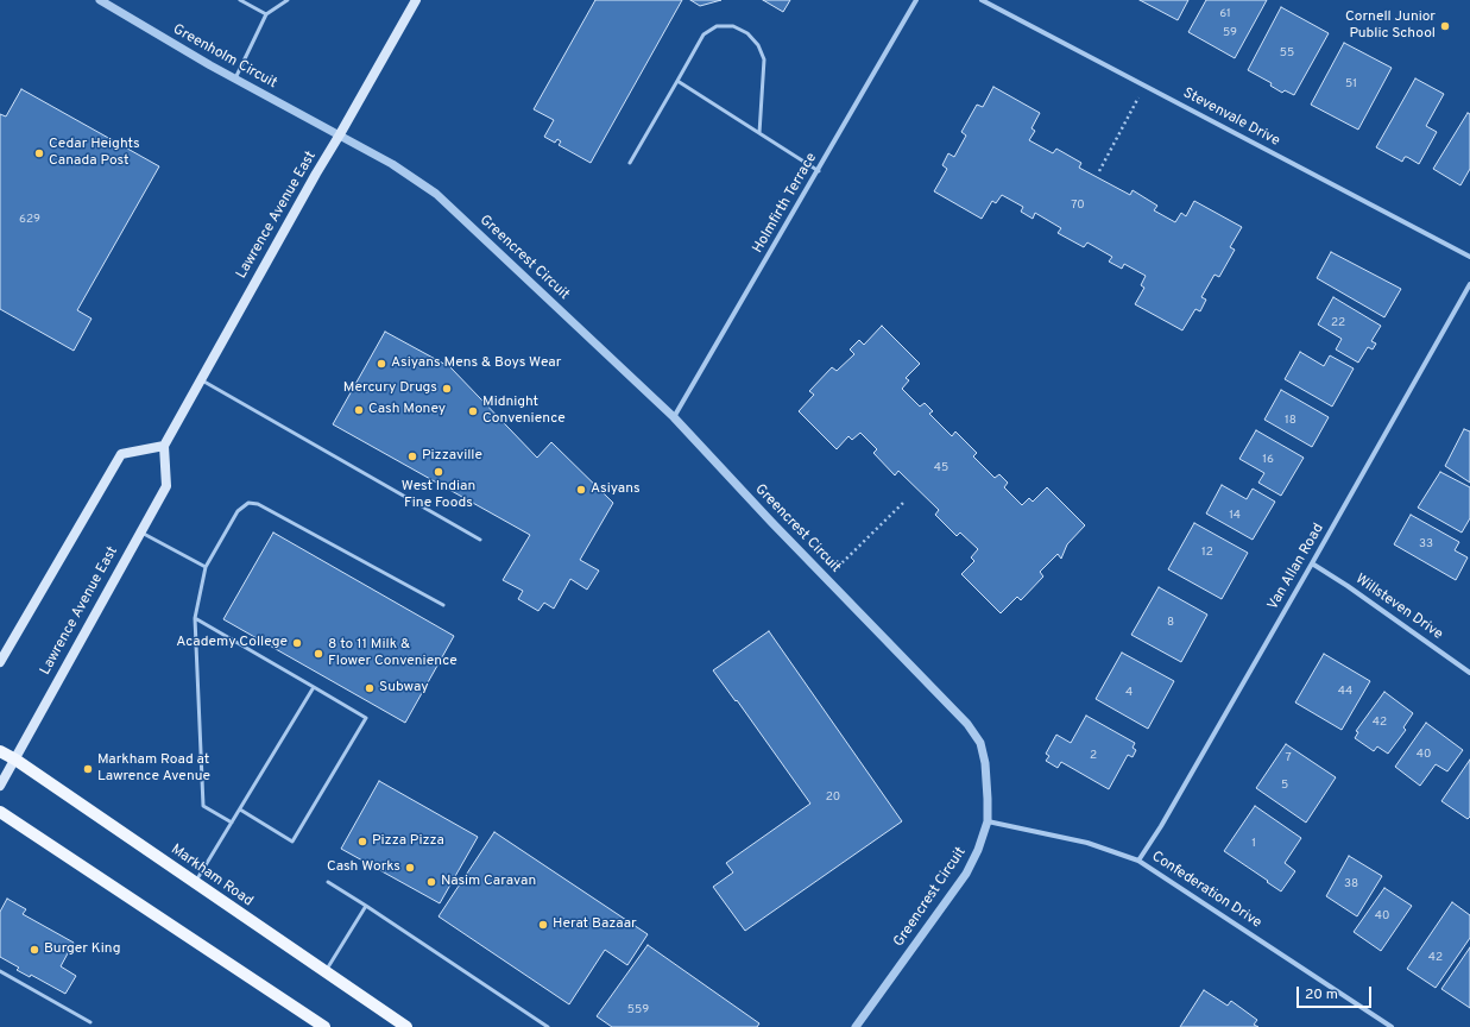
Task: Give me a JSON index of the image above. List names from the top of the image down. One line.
{"streets":{"main road":["Lawrence Avenue East","Markham Road"],"street":["Greenholm Circuit","Stevenvale Drive","Holmfirth Terrace","Greencrest Circuit","Van Allan Road","Willsteven Drive","Confederation Drive"]},"crossings":[["Greenholm Circuit","Lawrence Avenue East"],["Greenholm Circuit","Greencrest Circuit"],["Holmfirth Terrace","Greencrest Circuit"],["Lawrence Avenue East","Greencrest Circuit"],["Lawrence Avenue East","Markham Road"],["Greencrest Circuit","Confederation Drive"],["Van Allan Road","Willsteven Drive"],["Van Allan Road","Confederation Drive"]],"places":["Cornell Junior Public School","Cedar Heights Canada Post","Asiyans Mens & Boys Wear","Mercury Drugs","Cash Money","Midnight Convenience","Pizzaville","West Indian Fine Foods","Asiyans","Academy College","8 to 11 Milk & Flower Convenience","Subway","Markham Road at Lawrence Avenue","Pizza Pizza","Cash Works","Nasim Caravan","Herat Bazaar","Burger King"],"house_numbers":["61","59","55","51","70","629","22","18","16","45","14","33","12","8","44","4","42","40","2","7","5","20","1","38","40","42","559"],"scale_bar":"20 m"}
